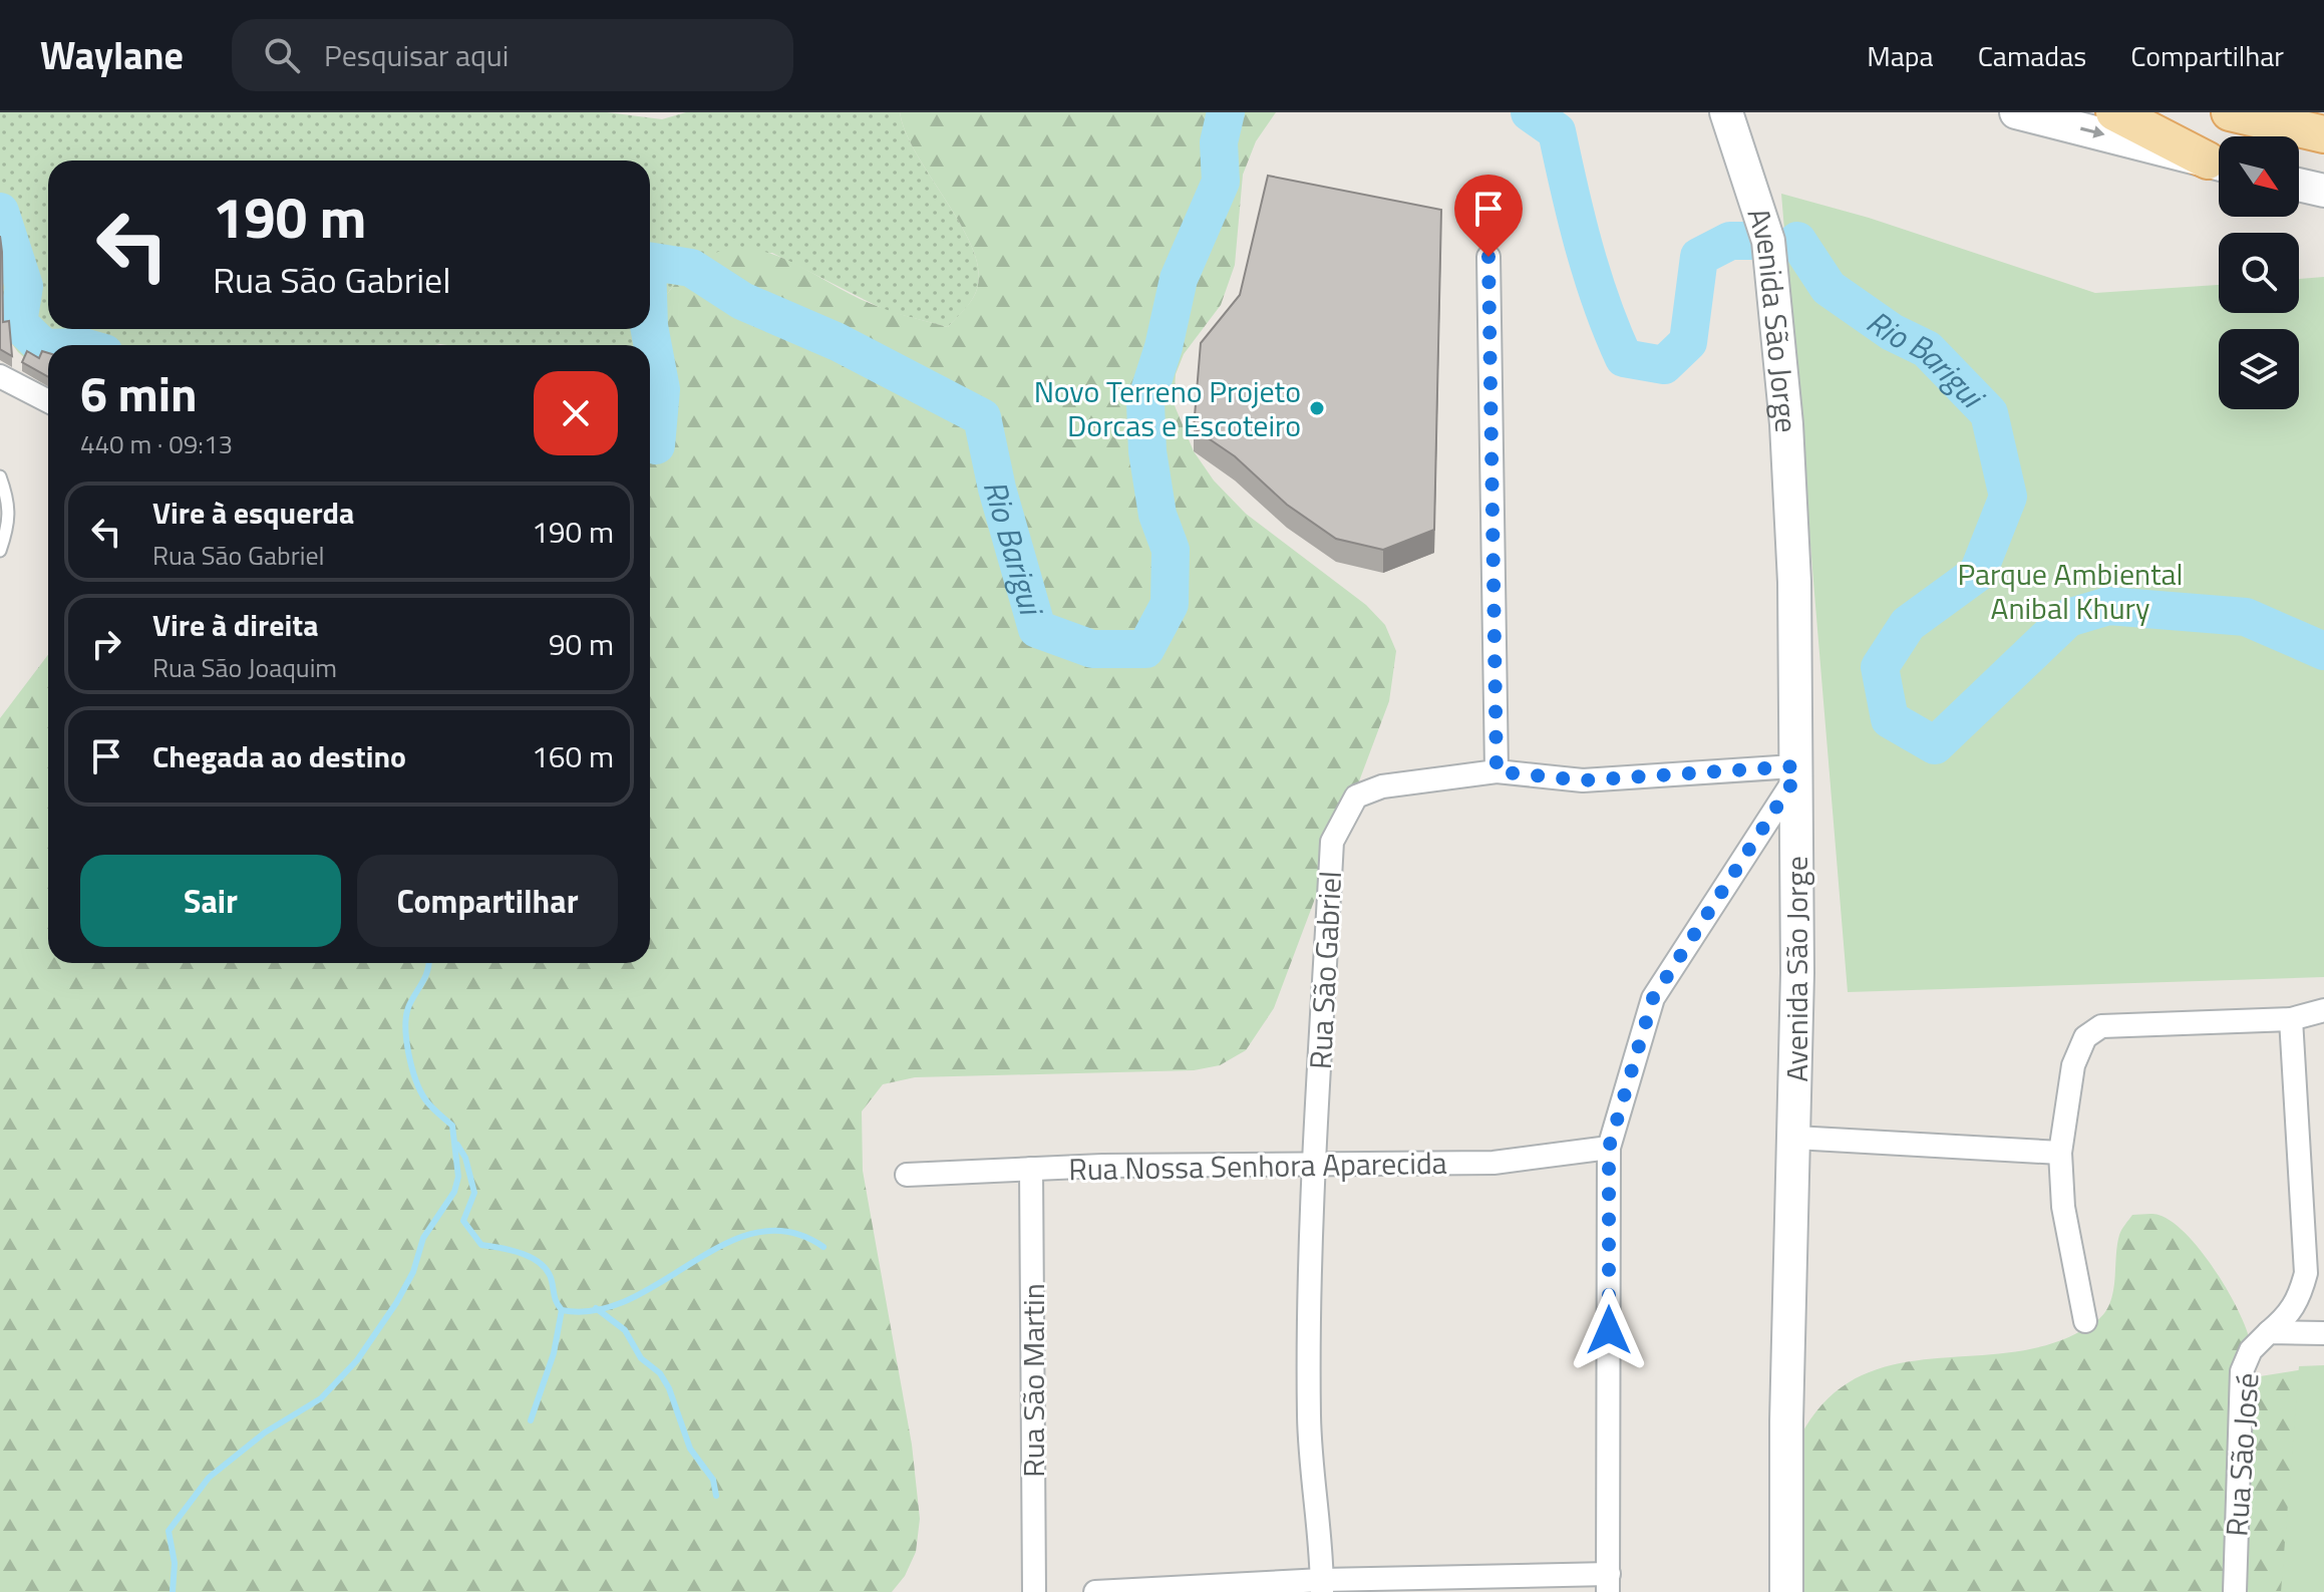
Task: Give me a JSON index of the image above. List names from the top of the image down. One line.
{"streets":{"street":["Avenida São Jorge","Rua São Gabriel","Rua Nossa Senhora Aparecida","Rua São Martin","Rua São José"]},"crossings":[["Avenida São Jorge","Rua São Gabriel"],["Rua São Gabriel","Rua Nossa Senhora Aparecida"],["Rua Nossa Senhora Aparecida","Rua São Martin"]],"water":["Rio Barigui"],"parks":["Parque Ambiental Anibal Khury"],"places":["Novo Terreno Projeto Dorcas e Escoteiro"],"north":"bottom right","page":{"header":"Waylane","search":"Pesquisar aqui","nav":["Mapa","Camadas","Compartilhar"],"turn":["190 m","Rua São Gabriel"],"heading":["6 min","440 m · 09:13"],"list":[{"name":"Vire à esquerda","note":"Rua São Gabriel","value":"190 m"},{"name":"Vire à direita","note":"Rua São Joaquim","value":"90 m"},{"name":"Chegada ao destino","value":"160 m"}],"buttons":["Sair","Compartilhar"]}}
